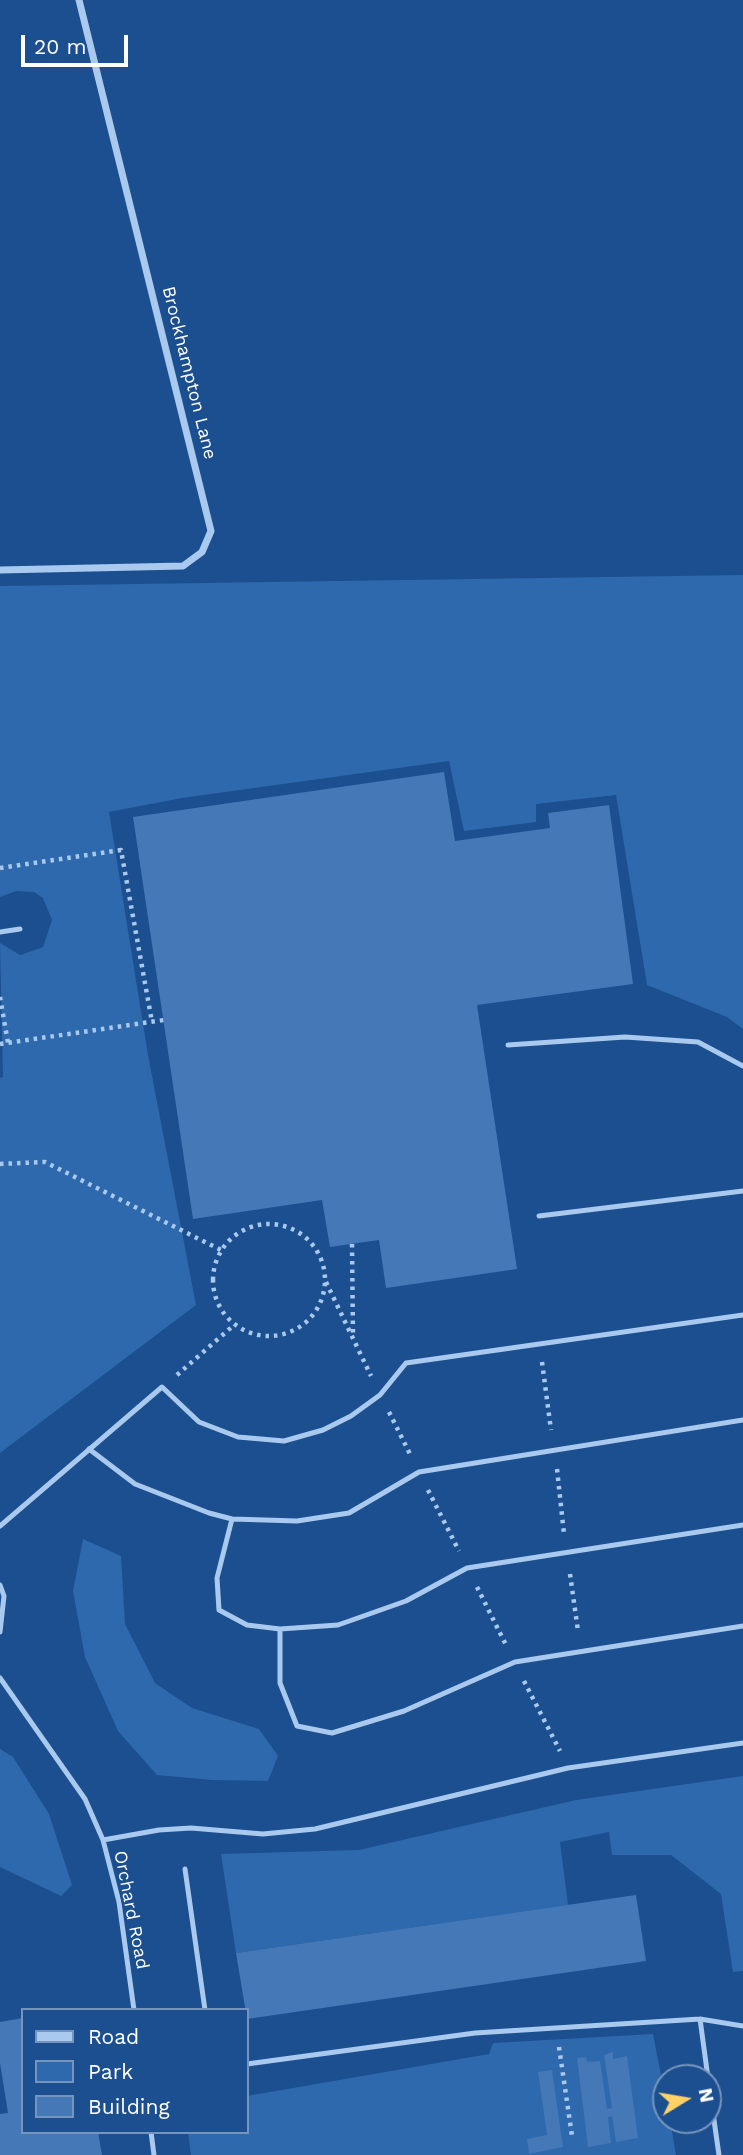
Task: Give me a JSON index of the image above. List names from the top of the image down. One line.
{"streets":{"street":["Brockhampton Lane"],"lane":["Orchard Road"]},"legend":["Road","Park","Building"],"scale_bar":"20 m","north":"right"}
